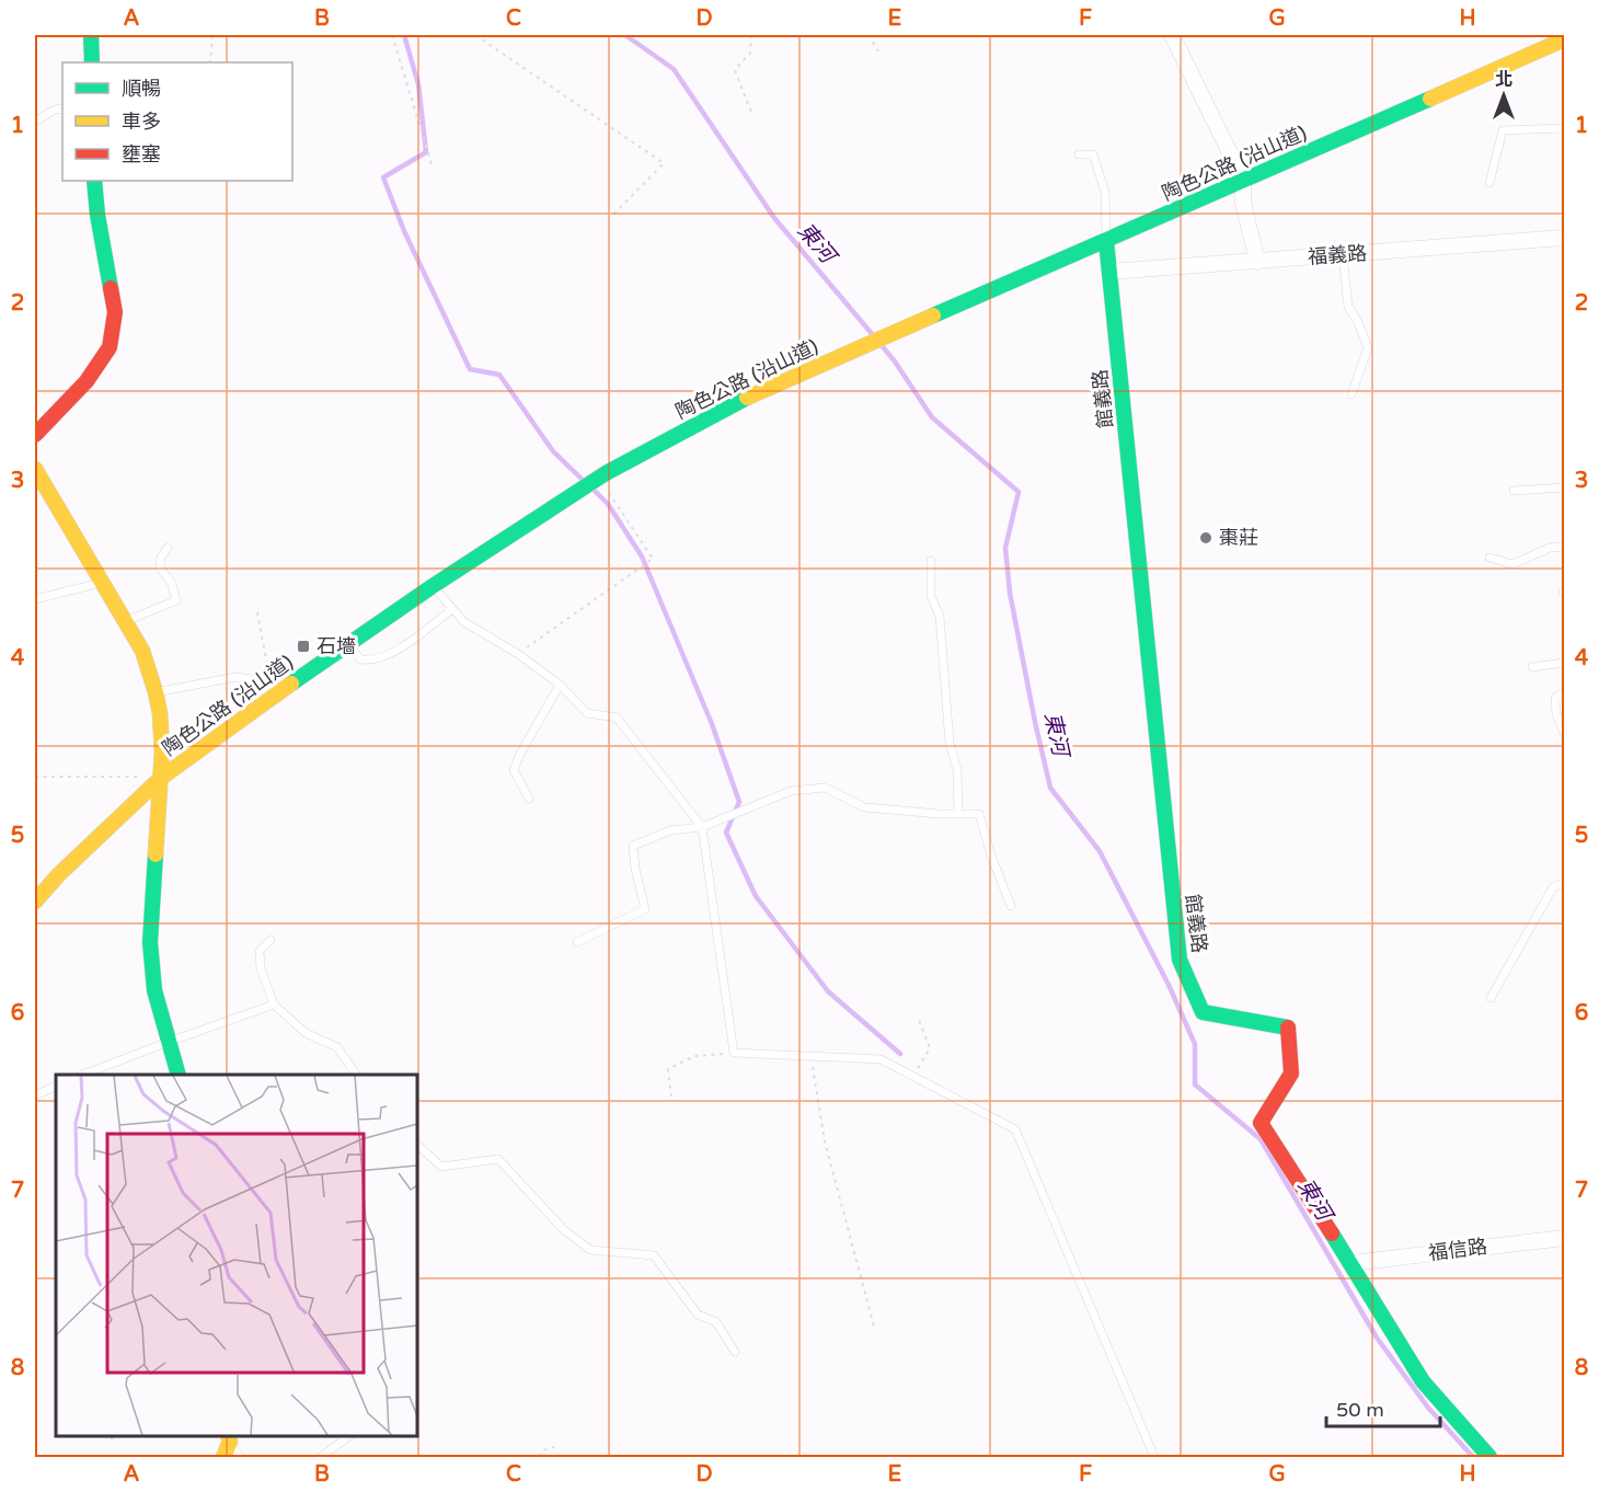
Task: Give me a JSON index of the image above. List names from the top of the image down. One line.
{"streets":{"street":["陶色公路 (沿山道)","福義路","館義路","福信路"]},"crossings":[["陶色公路 (沿山道)","館義路"],["福義路","館義路"],["館義路","福信路"]],"water":["東河"],"places":{"other":["棗莊"],"transit":["石墻"]},"legend":["順暢","車多","壅塞"],"scale_bar":"50 m","north":"top","grid":{"columns":["A","B","C","D","E","F","G","H"],"rows":["1","2","3","4","5","6","7","8"]}}
